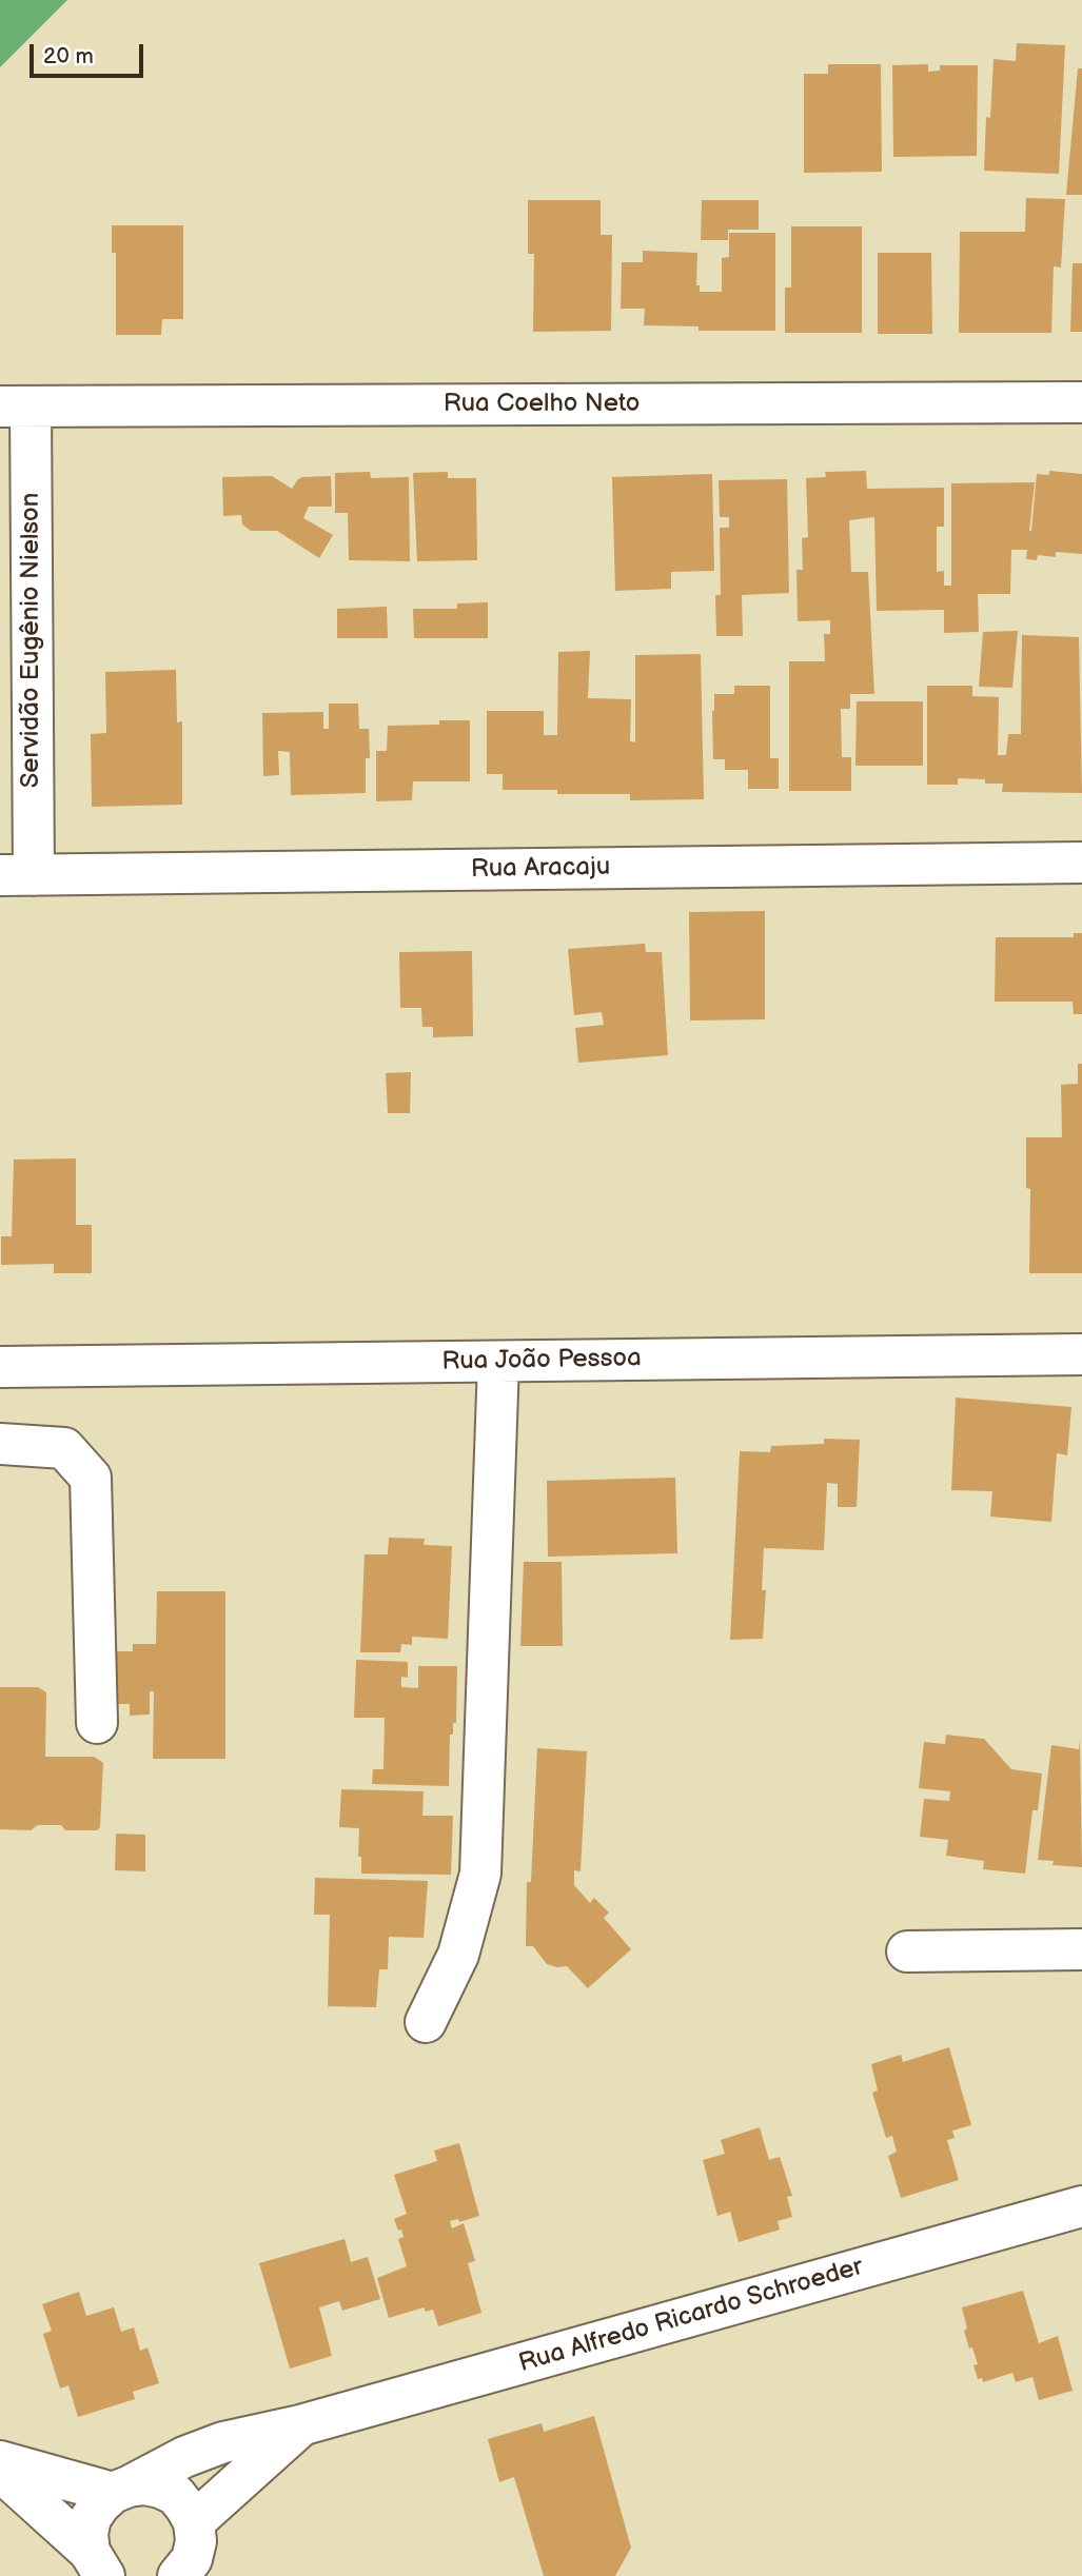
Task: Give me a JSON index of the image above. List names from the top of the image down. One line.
{"streets":{"street":["Rua Coelho Neto","Servidão Eugênio Nielson","Rua Aracaju","Rua João Pessoa","Rua Alfredo Ricardo Schroeder"]},"crossings":[["Rua Coelho Neto","Servidão Eugênio Nielson"],["Servidão Eugênio Nielson","Rua Aracaju"]],"scale_bar":"20 m"}
